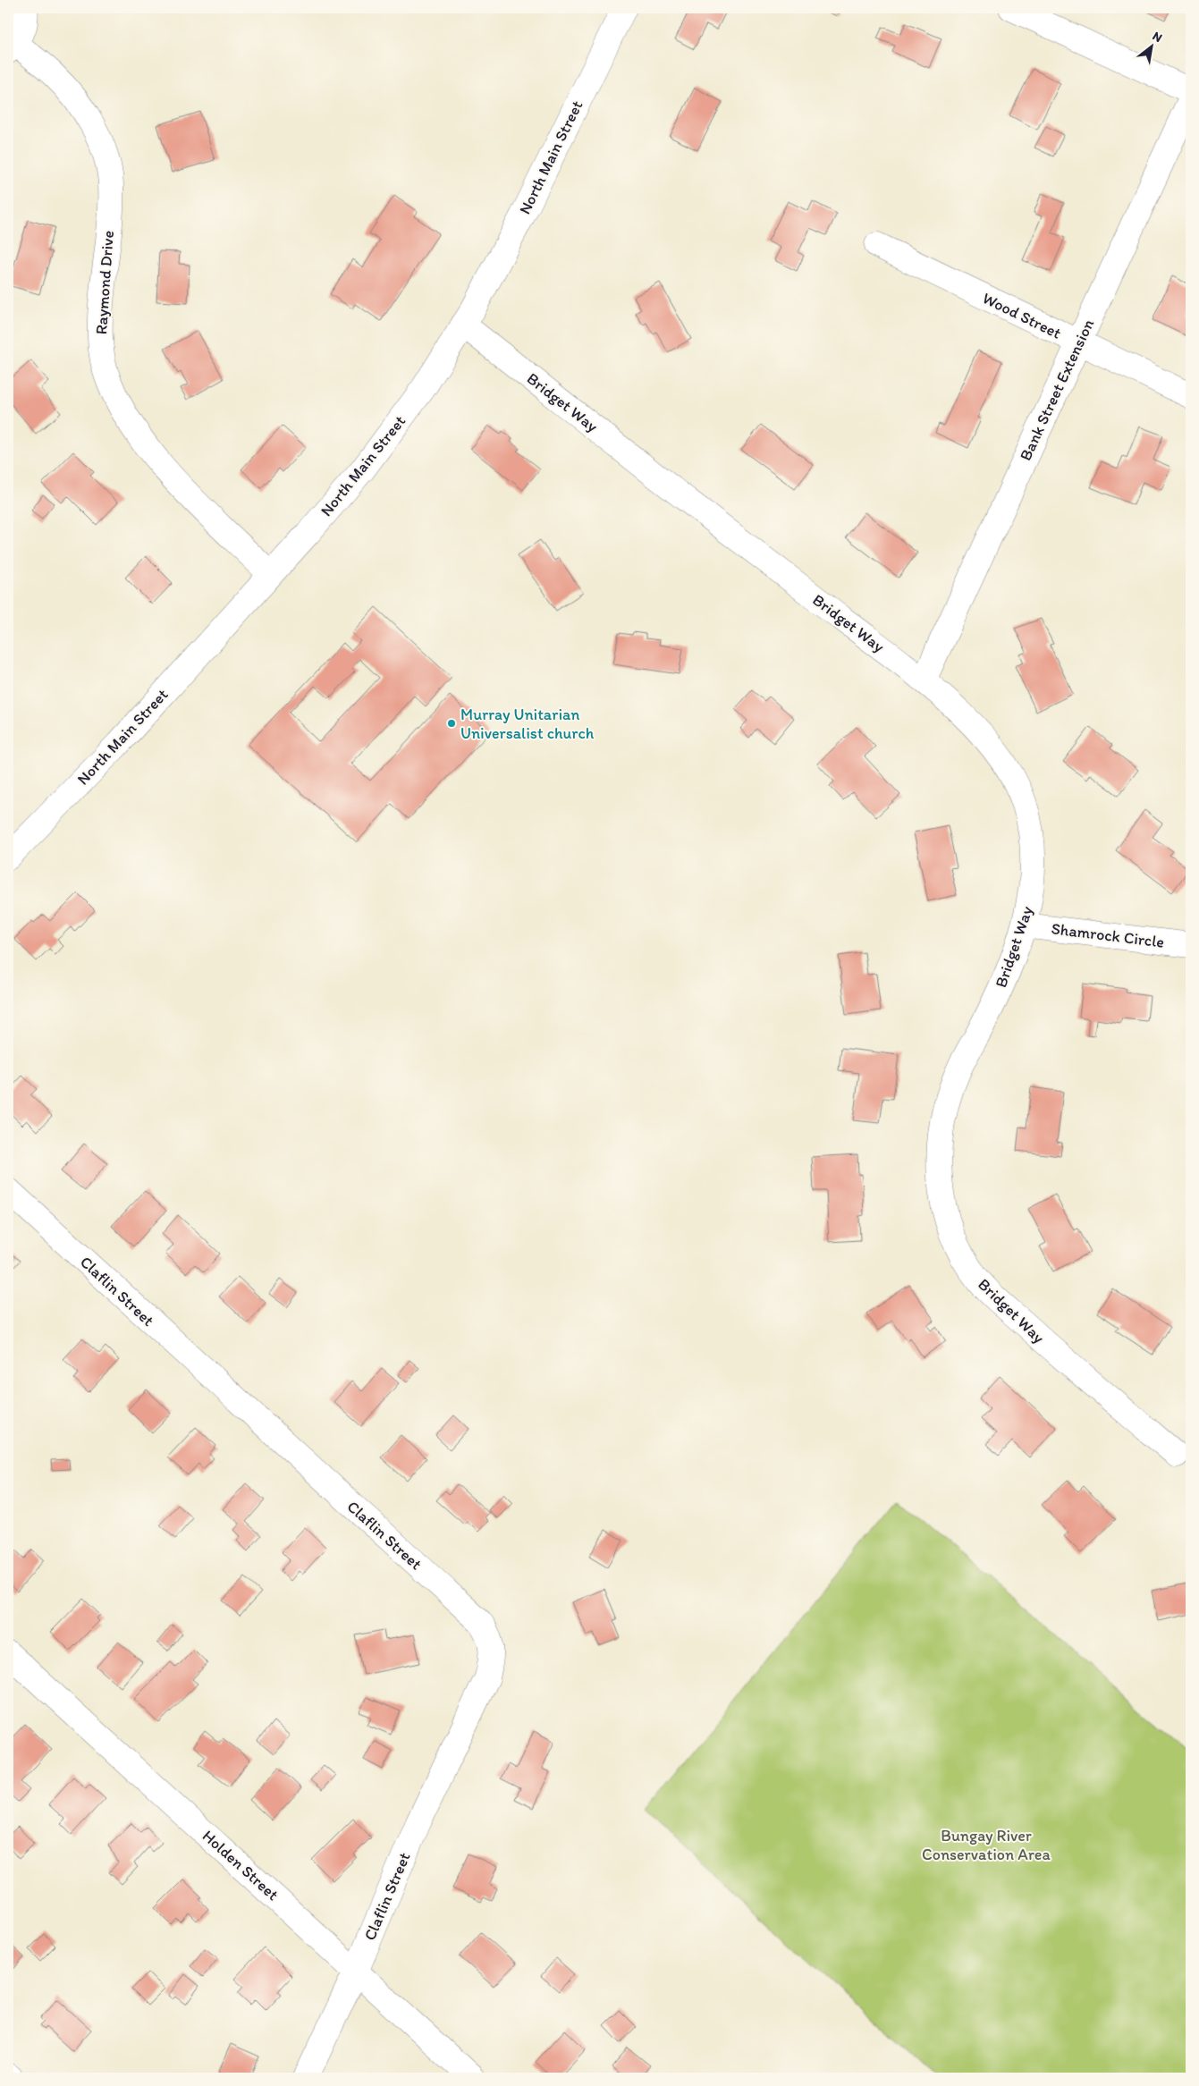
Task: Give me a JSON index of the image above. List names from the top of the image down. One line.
{"streets":{"street":["North Main Street","Raymond Drive","Wood Street","Bank Street Extension","Bridget Way","Shamrock Circle","Claflin Street","Holden Street"]},"crossings":[["North Main Street","Raymond Drive"],["North Main Street","Bridget Way"],["Wood Street","Bank Street Extension"],["Bank Street Extension","Bridget Way"],["Bridget Way","Shamrock Circle"],["Claflin Street","Holden Street"]],"parks":["Bungay River Conservation Area"],"places":["Murray Unitarian Universalist church"],"north":"top right"}
